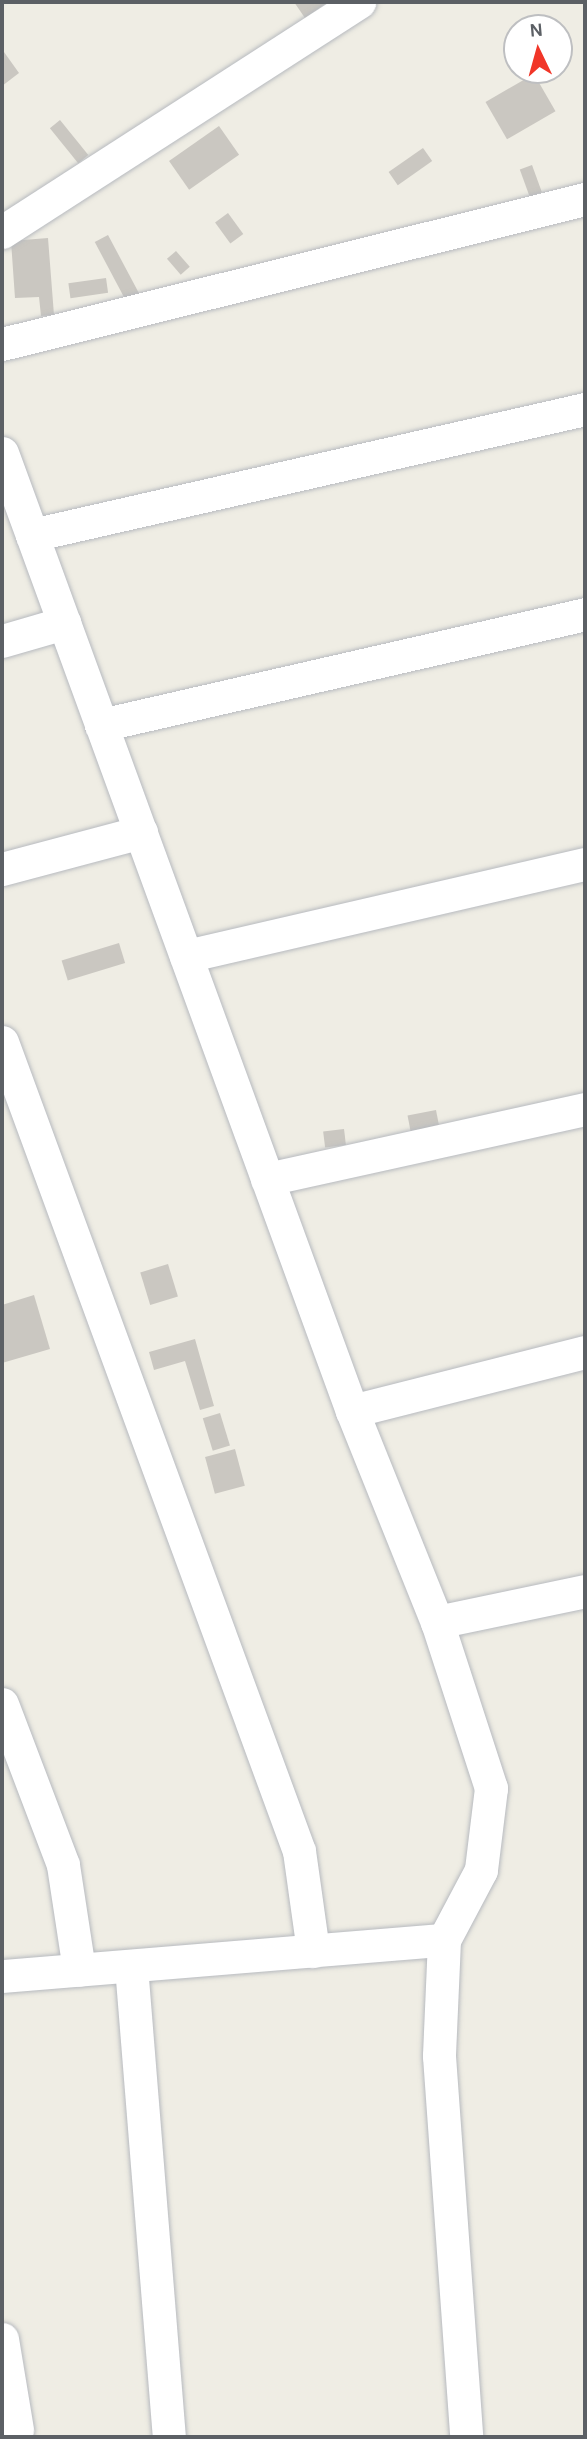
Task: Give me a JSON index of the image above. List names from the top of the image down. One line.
{"north":"top"}
